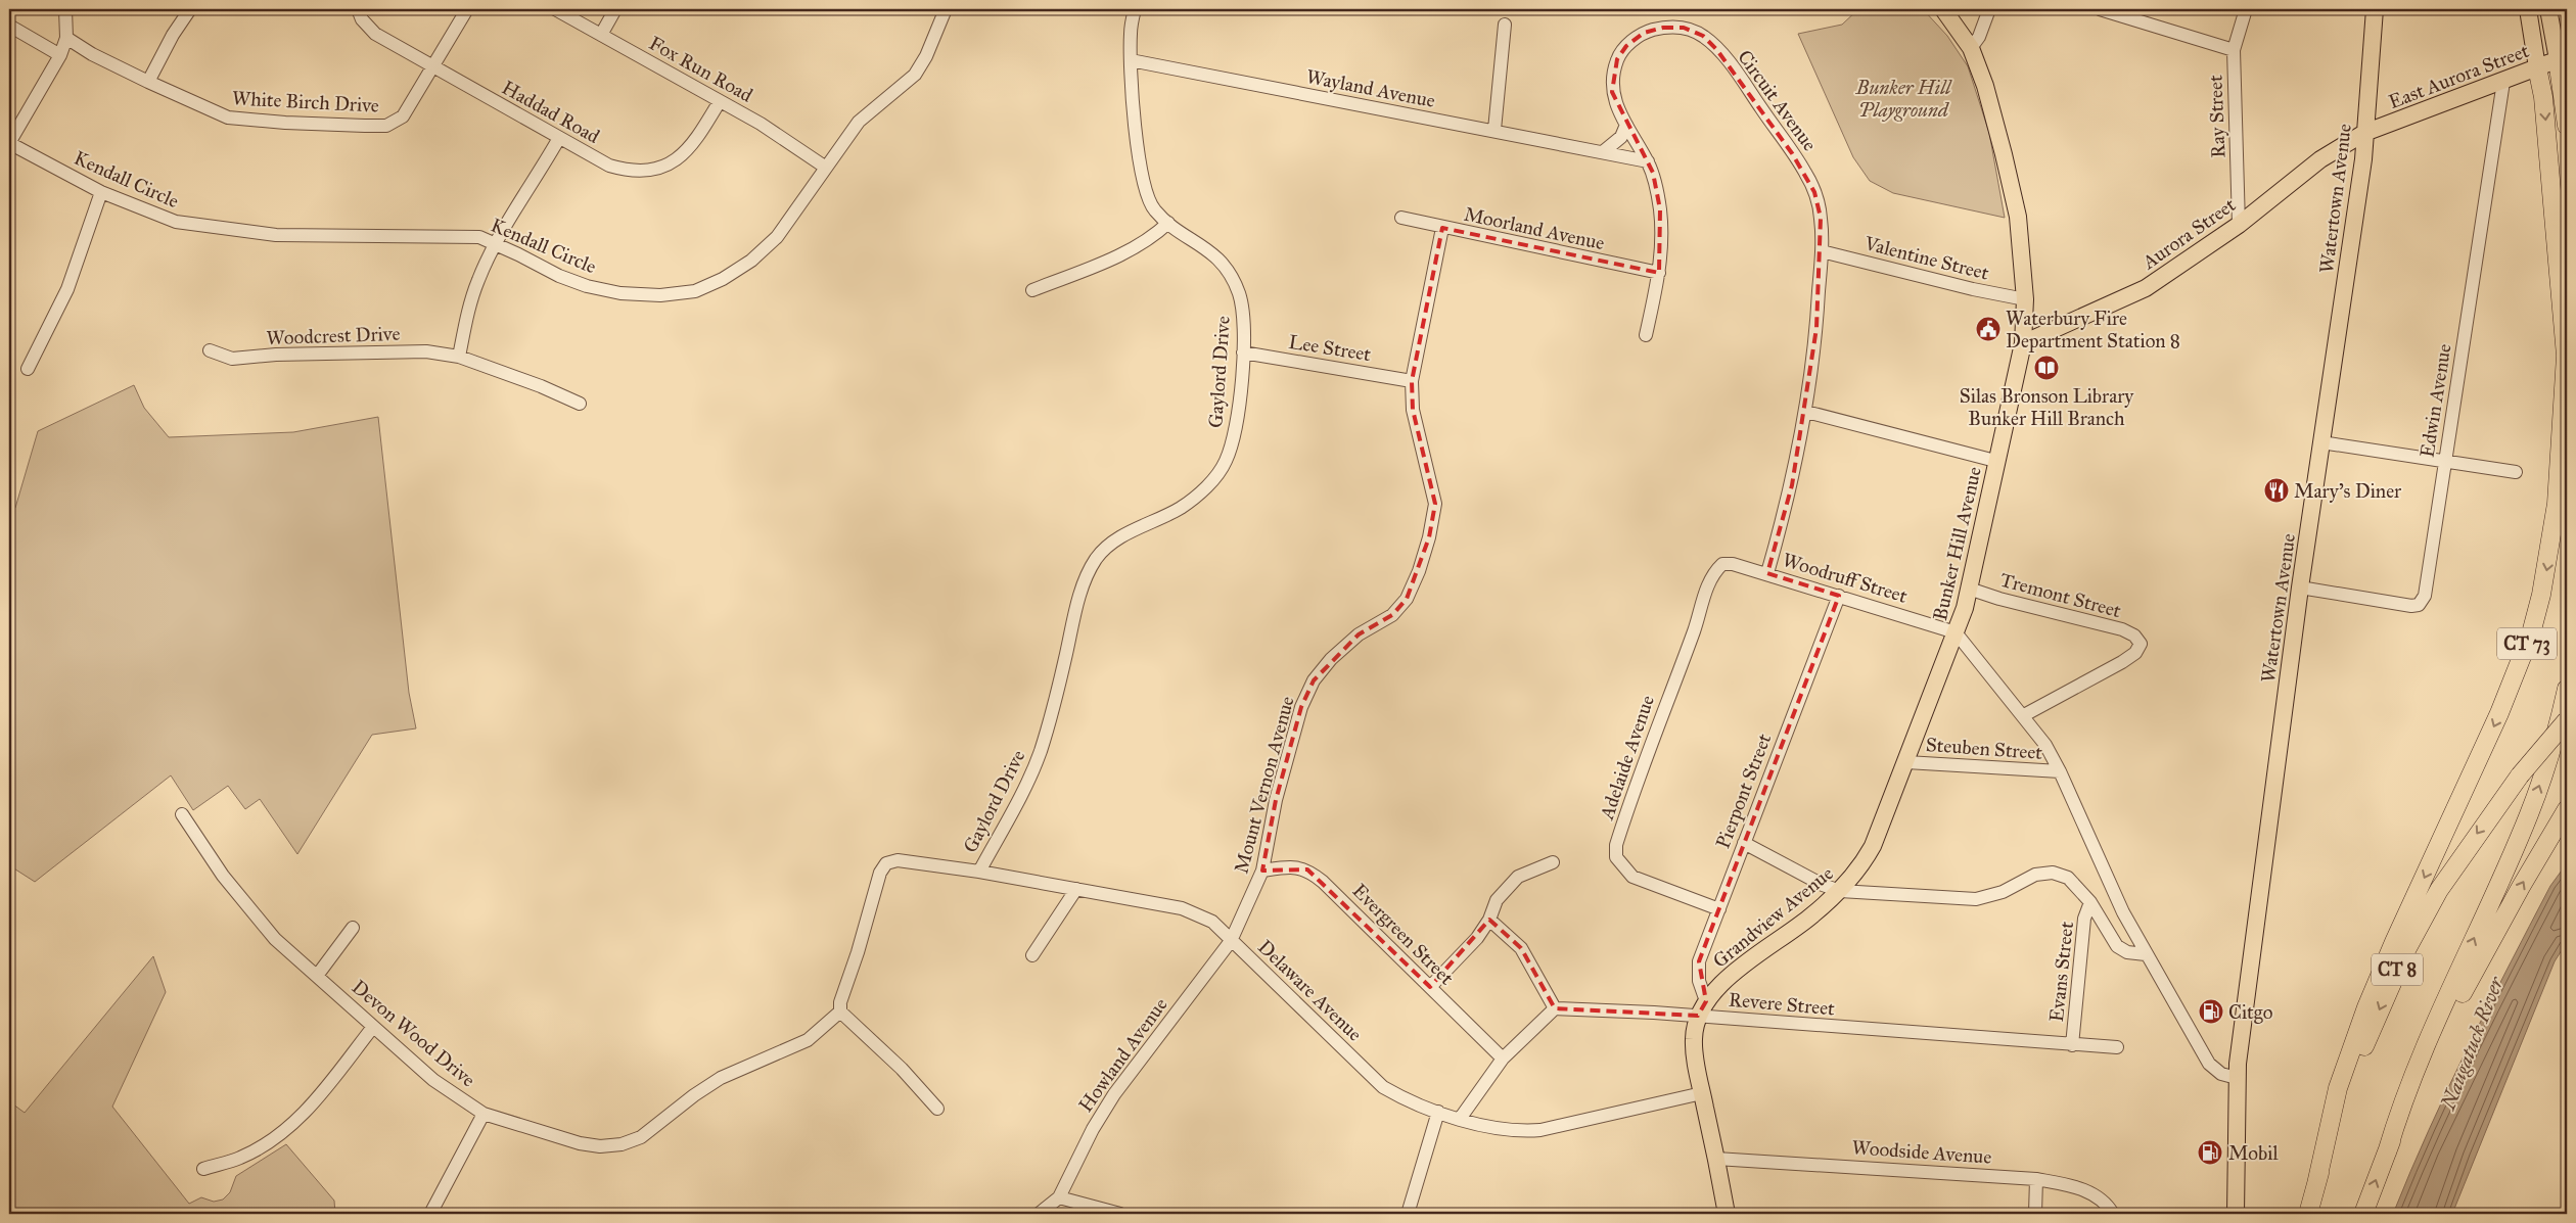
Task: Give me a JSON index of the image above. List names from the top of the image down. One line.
{"streets":{"highway":["CT 73","CT 8"],"main road":["East Aurora Street","Watertown Avenue","Aurora Street","Bunker Hill Avenue","Grandview Avenue"],"street":["Fox Run Road","Wayland Avenue","Circuit Avenue","White Birch Drive","Haddad Road","Ray Street","Kendall Circle","Moorland Avenue","Valentine Street","Woodcrest Drive","Lee Street","Gaylord Drive","Edwin Avenue","Woodruff Street","Tremont Street","Steuben Street","Adelaide Avenue","Mount Vernon Avenue","Pierpont Street","Evergreen Street","Evans Street","Delaware Avenue","Revere Street","Devon Wood Drive","Howland Avenue","Woodside Avenue"]},"crossings":[["Fox Run Road","Haddad Road"],["Fox Run Road","Kendall Circle"],["East Aurora Street","Watertown Avenue"],["East Aurora Street","Aurora Street"],["East Aurora Street","Edwin Avenue"],["East Aurora Street","CT 73"],["Wayland Avenue","Circuit Avenue"],["Wayland Avenue","Gaylord Drive"],["Circuit Avenue","Moorland Avenue"],["Circuit Avenue","Valentine Street"],["Circuit Avenue","Woodruff Street"],["White Birch Drive","Haddad Road"],["Ray Street","Aurora Street"],["Watertown Avenue","Aurora Street"],["Watertown Avenue","Edwin Avenue"],["Watertown Avenue","Bunker Hill Avenue"],["Moorland Avenue","Mount Vernon Avenue"],["Aurora Street","Bunker Hill Avenue"],["Valentine Street","Bunker Hill Avenue"],["Lee Street","Gaylord Drive"],["Lee Street","Mount Vernon Avenue"],["Gaylord Drive","Delaware Avenue"],["Bunker Hill Avenue","Woodruff Street"],["Bunker Hill Avenue","Tremont Street"],["Bunker Hill Avenue","Steuben Street"],["Bunker Hill Avenue","Grandview Avenue"],["Woodruff Street","Adelaide Avenue"],["Woodruff Street","Pierpont Street"],["Woodruff Street","Grandview Avenue"],["CT 73","CT 8"],["Steuben Street","Grandview Avenue"],["Adelaide Avenue","Pierpont Street"],["Mount Vernon Avenue","Evergreen Street"],["Mount Vernon Avenue","Delaware Avenue"],["Mount Vernon Avenue","Howland Avenue"],["Pierpont Street","Grandview Avenue"],["Grandview Avenue","Delaware Avenue"],["Grandview Avenue","Revere Street"],["Grandview Avenue","Woodside Avenue"],["Evans Street","Revere Street"],["Delaware Avenue","Devon Wood Drive"],["Delaware Avenue","Howland Avenue"]],"water":["Naugatuck River"],"parks":["Bunker Hill Playground"],"places":{"public building":["Waterbury Fire Department Station 8"],"library":["Silas Bronson Library Bunker Hill Branch"],"restaurant":["Mary's Diner"],"fuel station":["Citgo","Mobil"]}}
